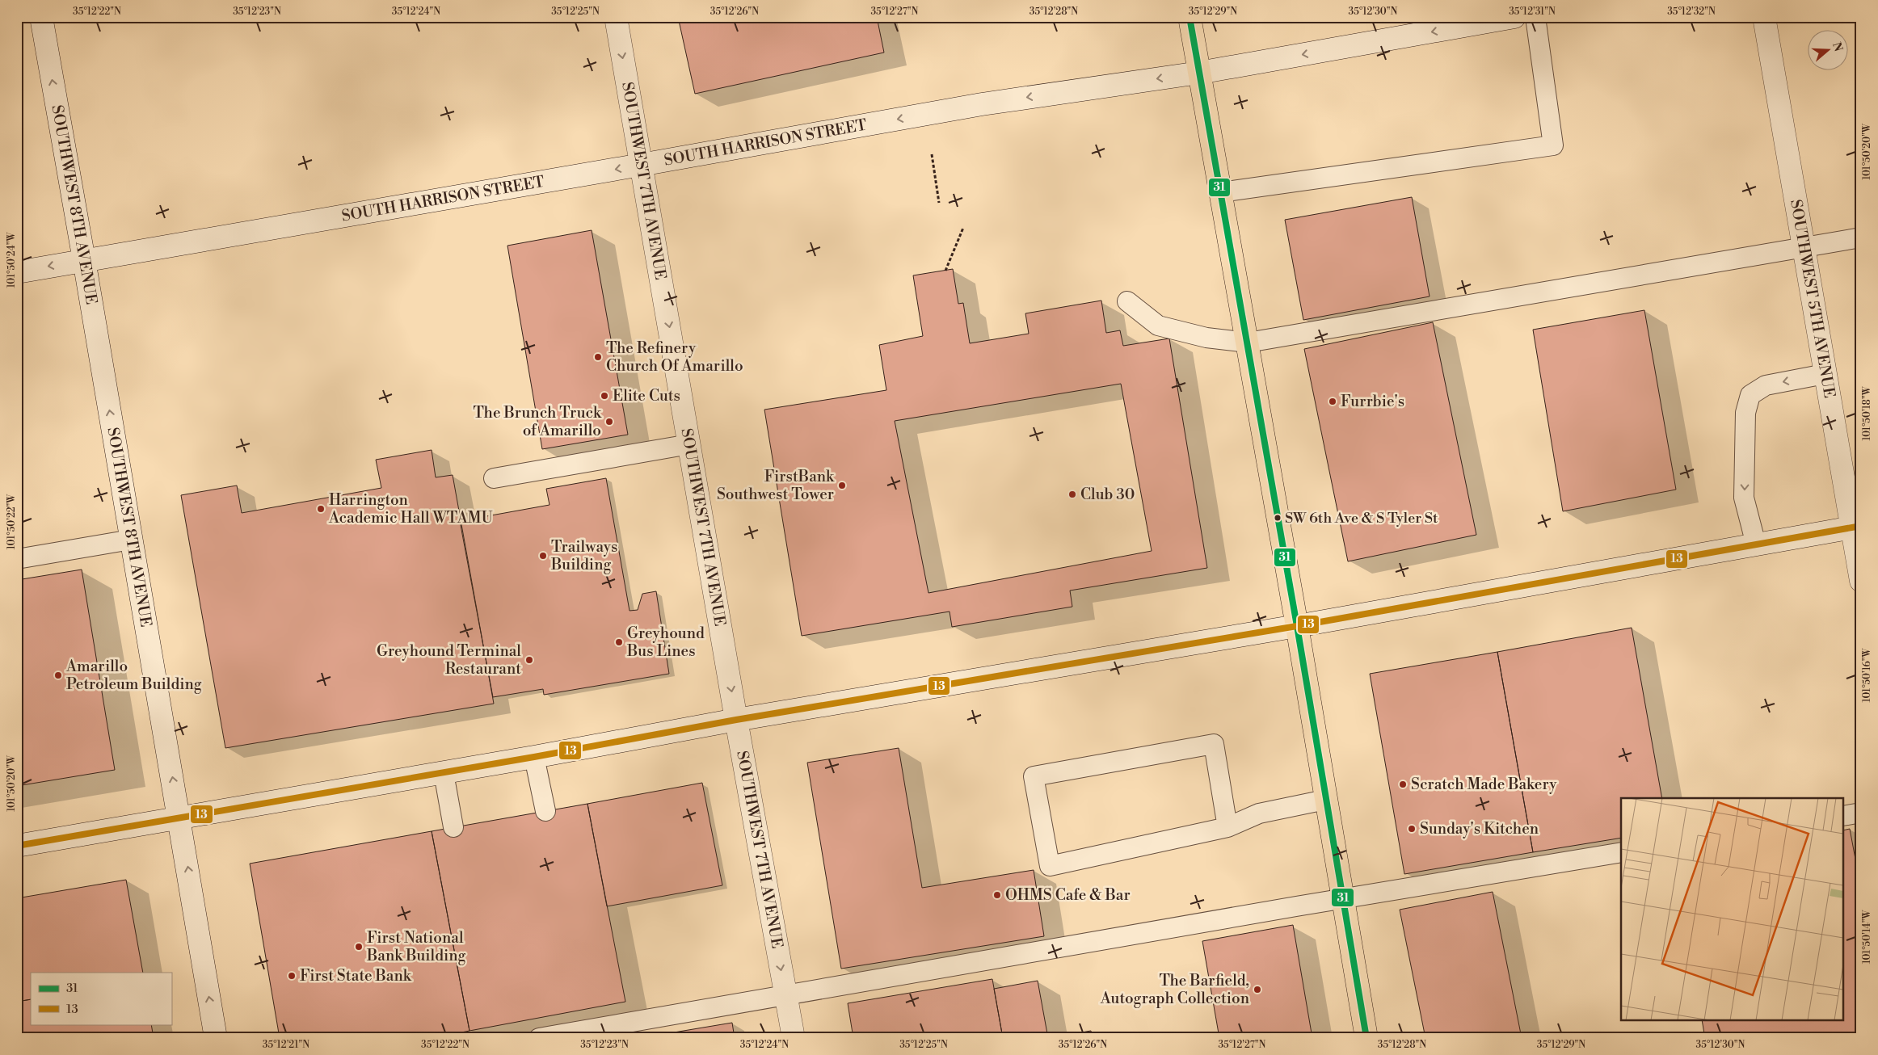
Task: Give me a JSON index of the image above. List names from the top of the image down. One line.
{"streets":{"main road":["SOUTH HARRISON STREET","SOUTHWEST 7TH AVENUE","SOUTHWEST 8TH AVENUE","SOUTHWEST 5TH AVENUE"]},"crossings":[["SOUTH HARRISON STREET","SOUTHWEST 7TH AVENUE"],["SOUTH HARRISON STREET","SOUTHWEST 8TH AVENUE"]],"one_way":["SOUTH HARRISON STREET","SOUTHWEST 7TH AVENUE","SOUTHWEST 8TH AVENUE"],"places":["The Refinery Church Of Amarillo","Elite Cuts","Furrbie's","The Brunch Truck of Amarillo","FirstBank Southwest Tower","Club 30","Harrington Academic Hall WTAMU","SW 6th Ave & S Tyler St","Trailways Building","Greyhound Bus Lines","Greyhound Terminal Restaurant","Amarillo Petroleum Building","Scratch Made Bakery","Sunday's Kitchen","OHMS Cafe & Bar","First National Bank Building","First State Bank","The Barfield, Autograph Collection"],"lines":["transit line 31","transit line 13"],"legend":["31","13"],"north":"right","coordinates":["35°12'22\"N","35°12'23\"N","35°12'24\"N","35°12'25\"N","35°12'26\"N","35°12'27\"N","35°12'28\"N","35°12'29\"N","35°12'30\"N","35°12'31\"N","35°12'32\"N","101°50'20\"W","101°50'24\"W","101°50'18\"W","101°50'22\"W","101°50'16\"W","101°50'14\"W","35°12'21\"N"]}
